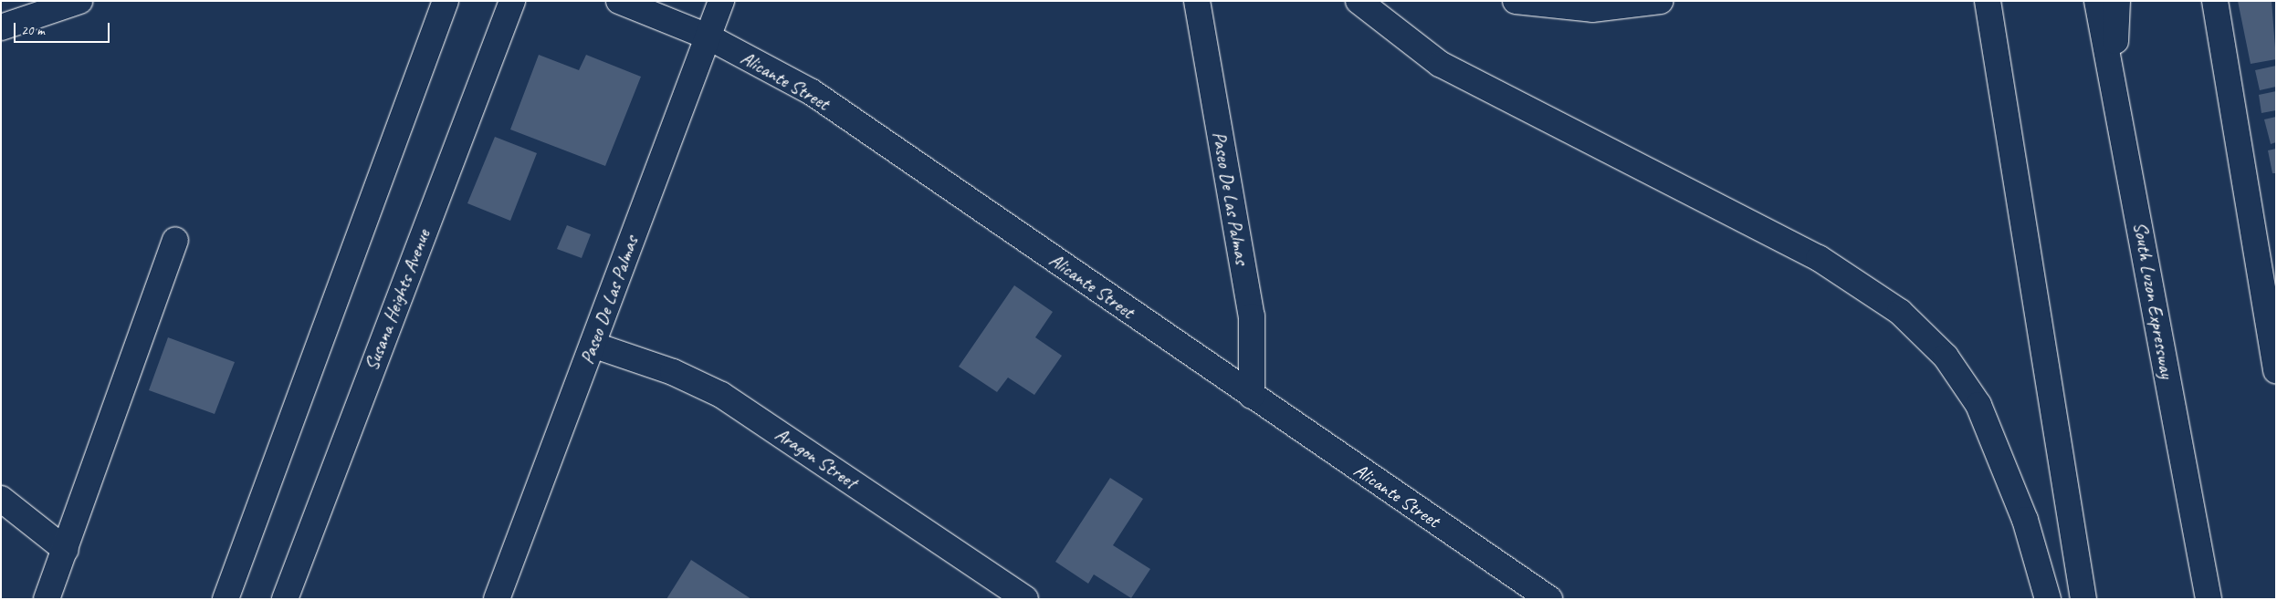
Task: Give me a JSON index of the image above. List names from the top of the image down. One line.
{"streets":{"main road":["Alicante Street","Paseo De Las Palmas","Susana Heights Avenue","South Luzon Expressway","Aragon Street"]},"crossings":[["Alicante Street","Paseo De Las Palmas"],["Paseo De Las Palmas","Aragon Street"]],"scale_bar":"20 m"}
